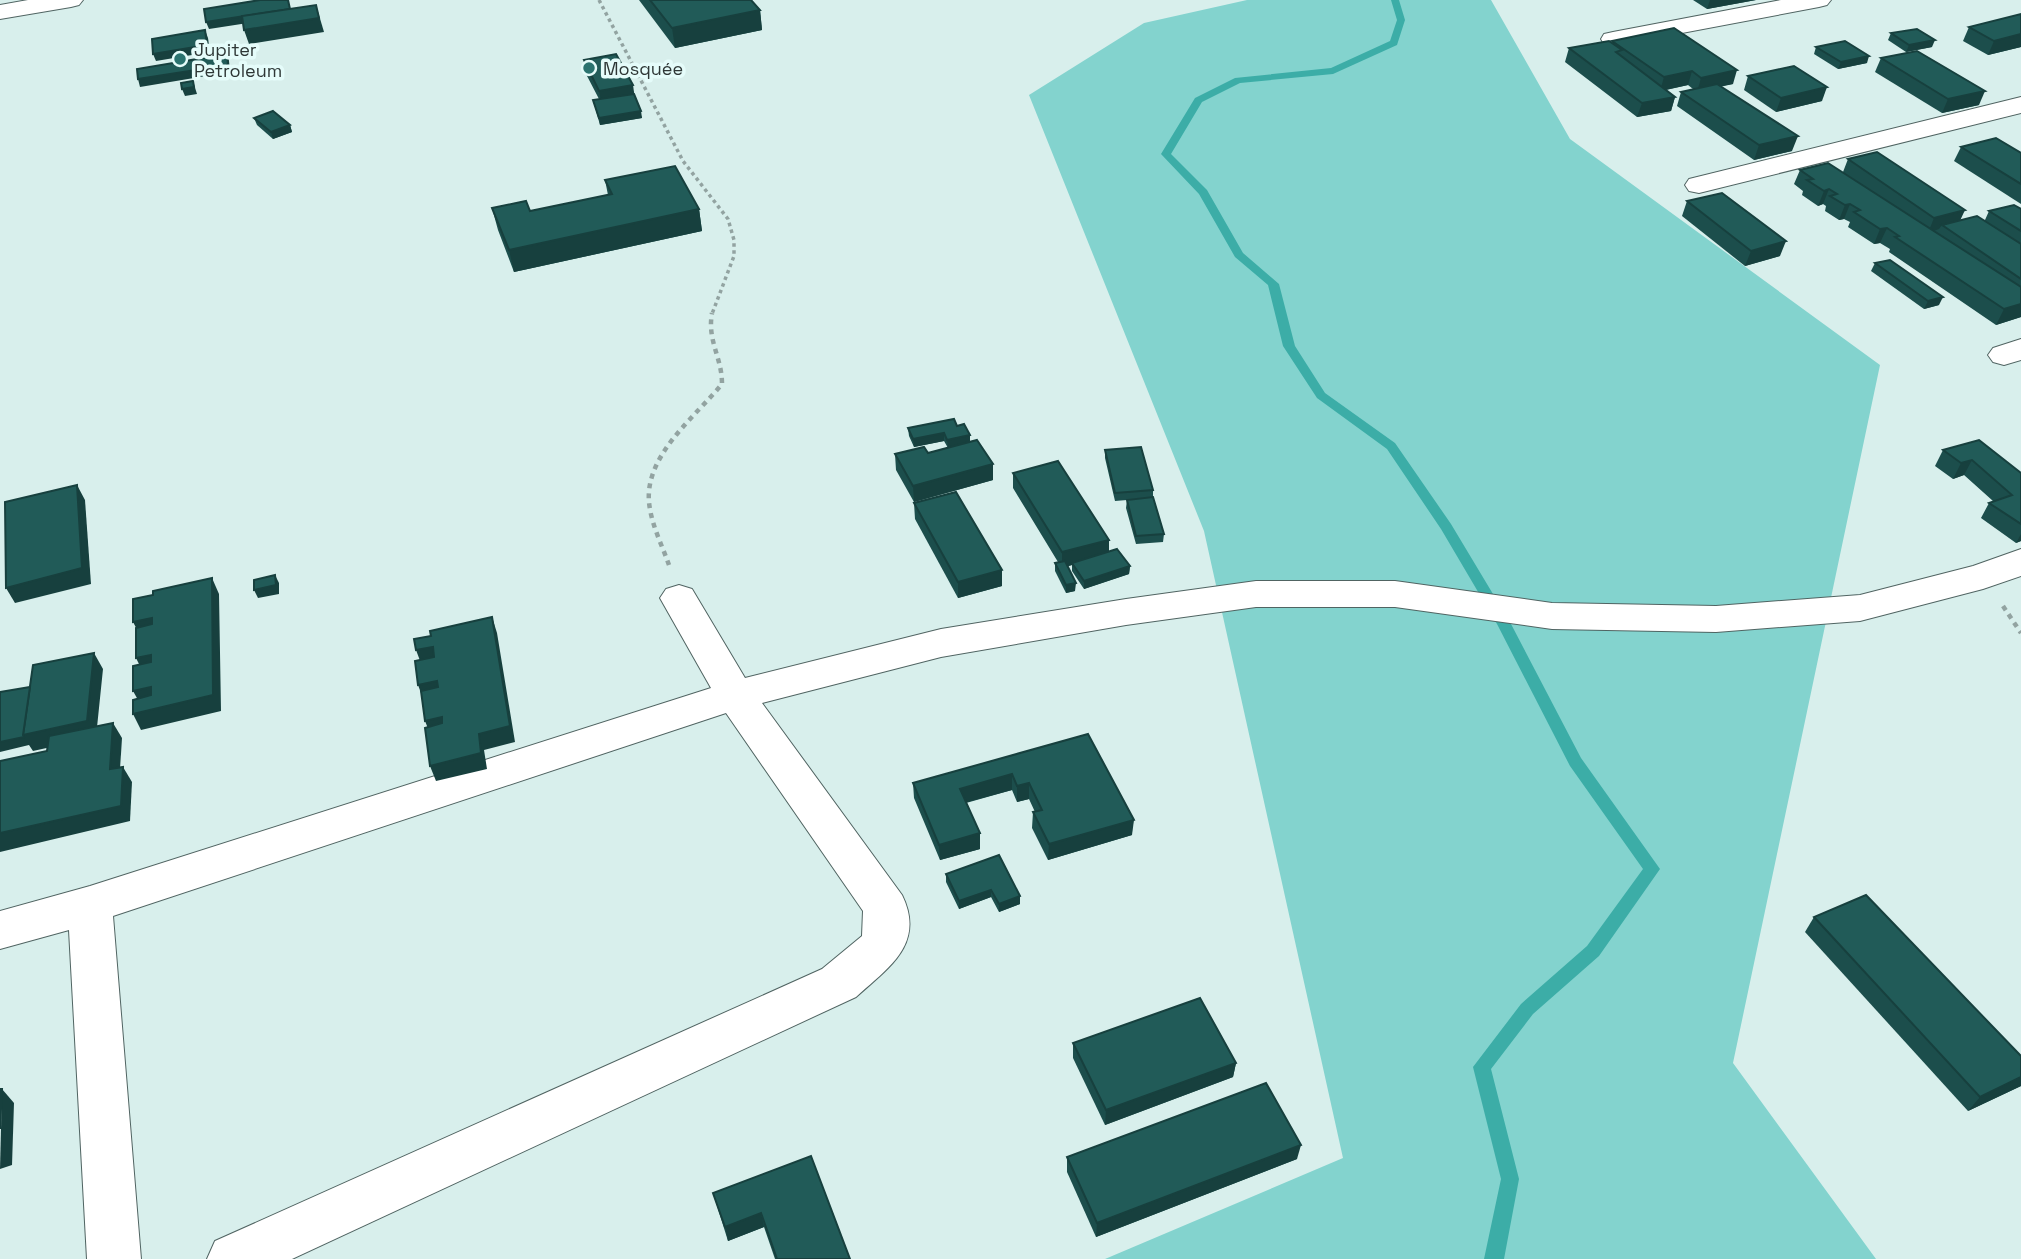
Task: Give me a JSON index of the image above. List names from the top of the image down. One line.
{"places":["Jupiter Petroleum","Mosquée"]}
